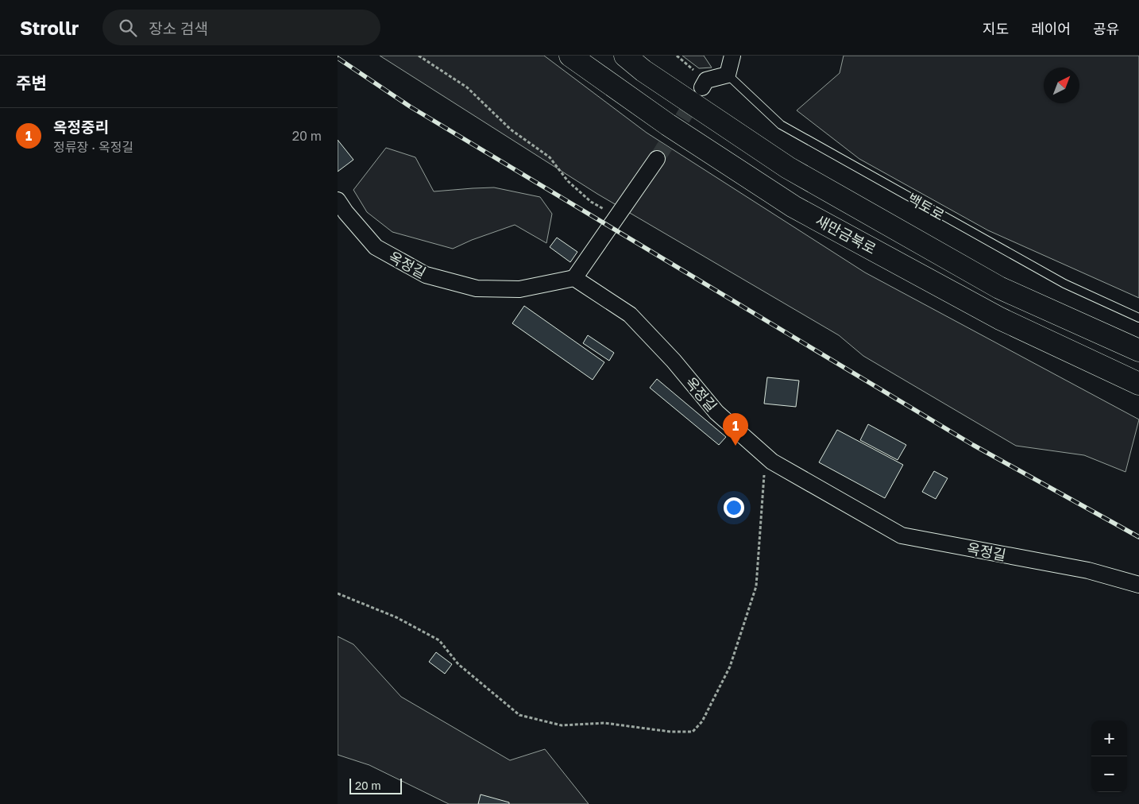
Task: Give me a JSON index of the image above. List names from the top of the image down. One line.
{"streets":{"highway":["새만금북로"],"street":["옥정길"],"lane":["백토로"]},"scale_bar":"20 m","north":"top right","page":{"header":"Strollr","search":"장소 검색","nav":["지도","레이어","공유"],"heading":"주변","list":[{"mark":"1","name":"옥정중리","note":"정류장 · 옥정길","value":"20 m"}],"pins":"1","map_buttons":["+","−"],"scale":"20 m"}}
